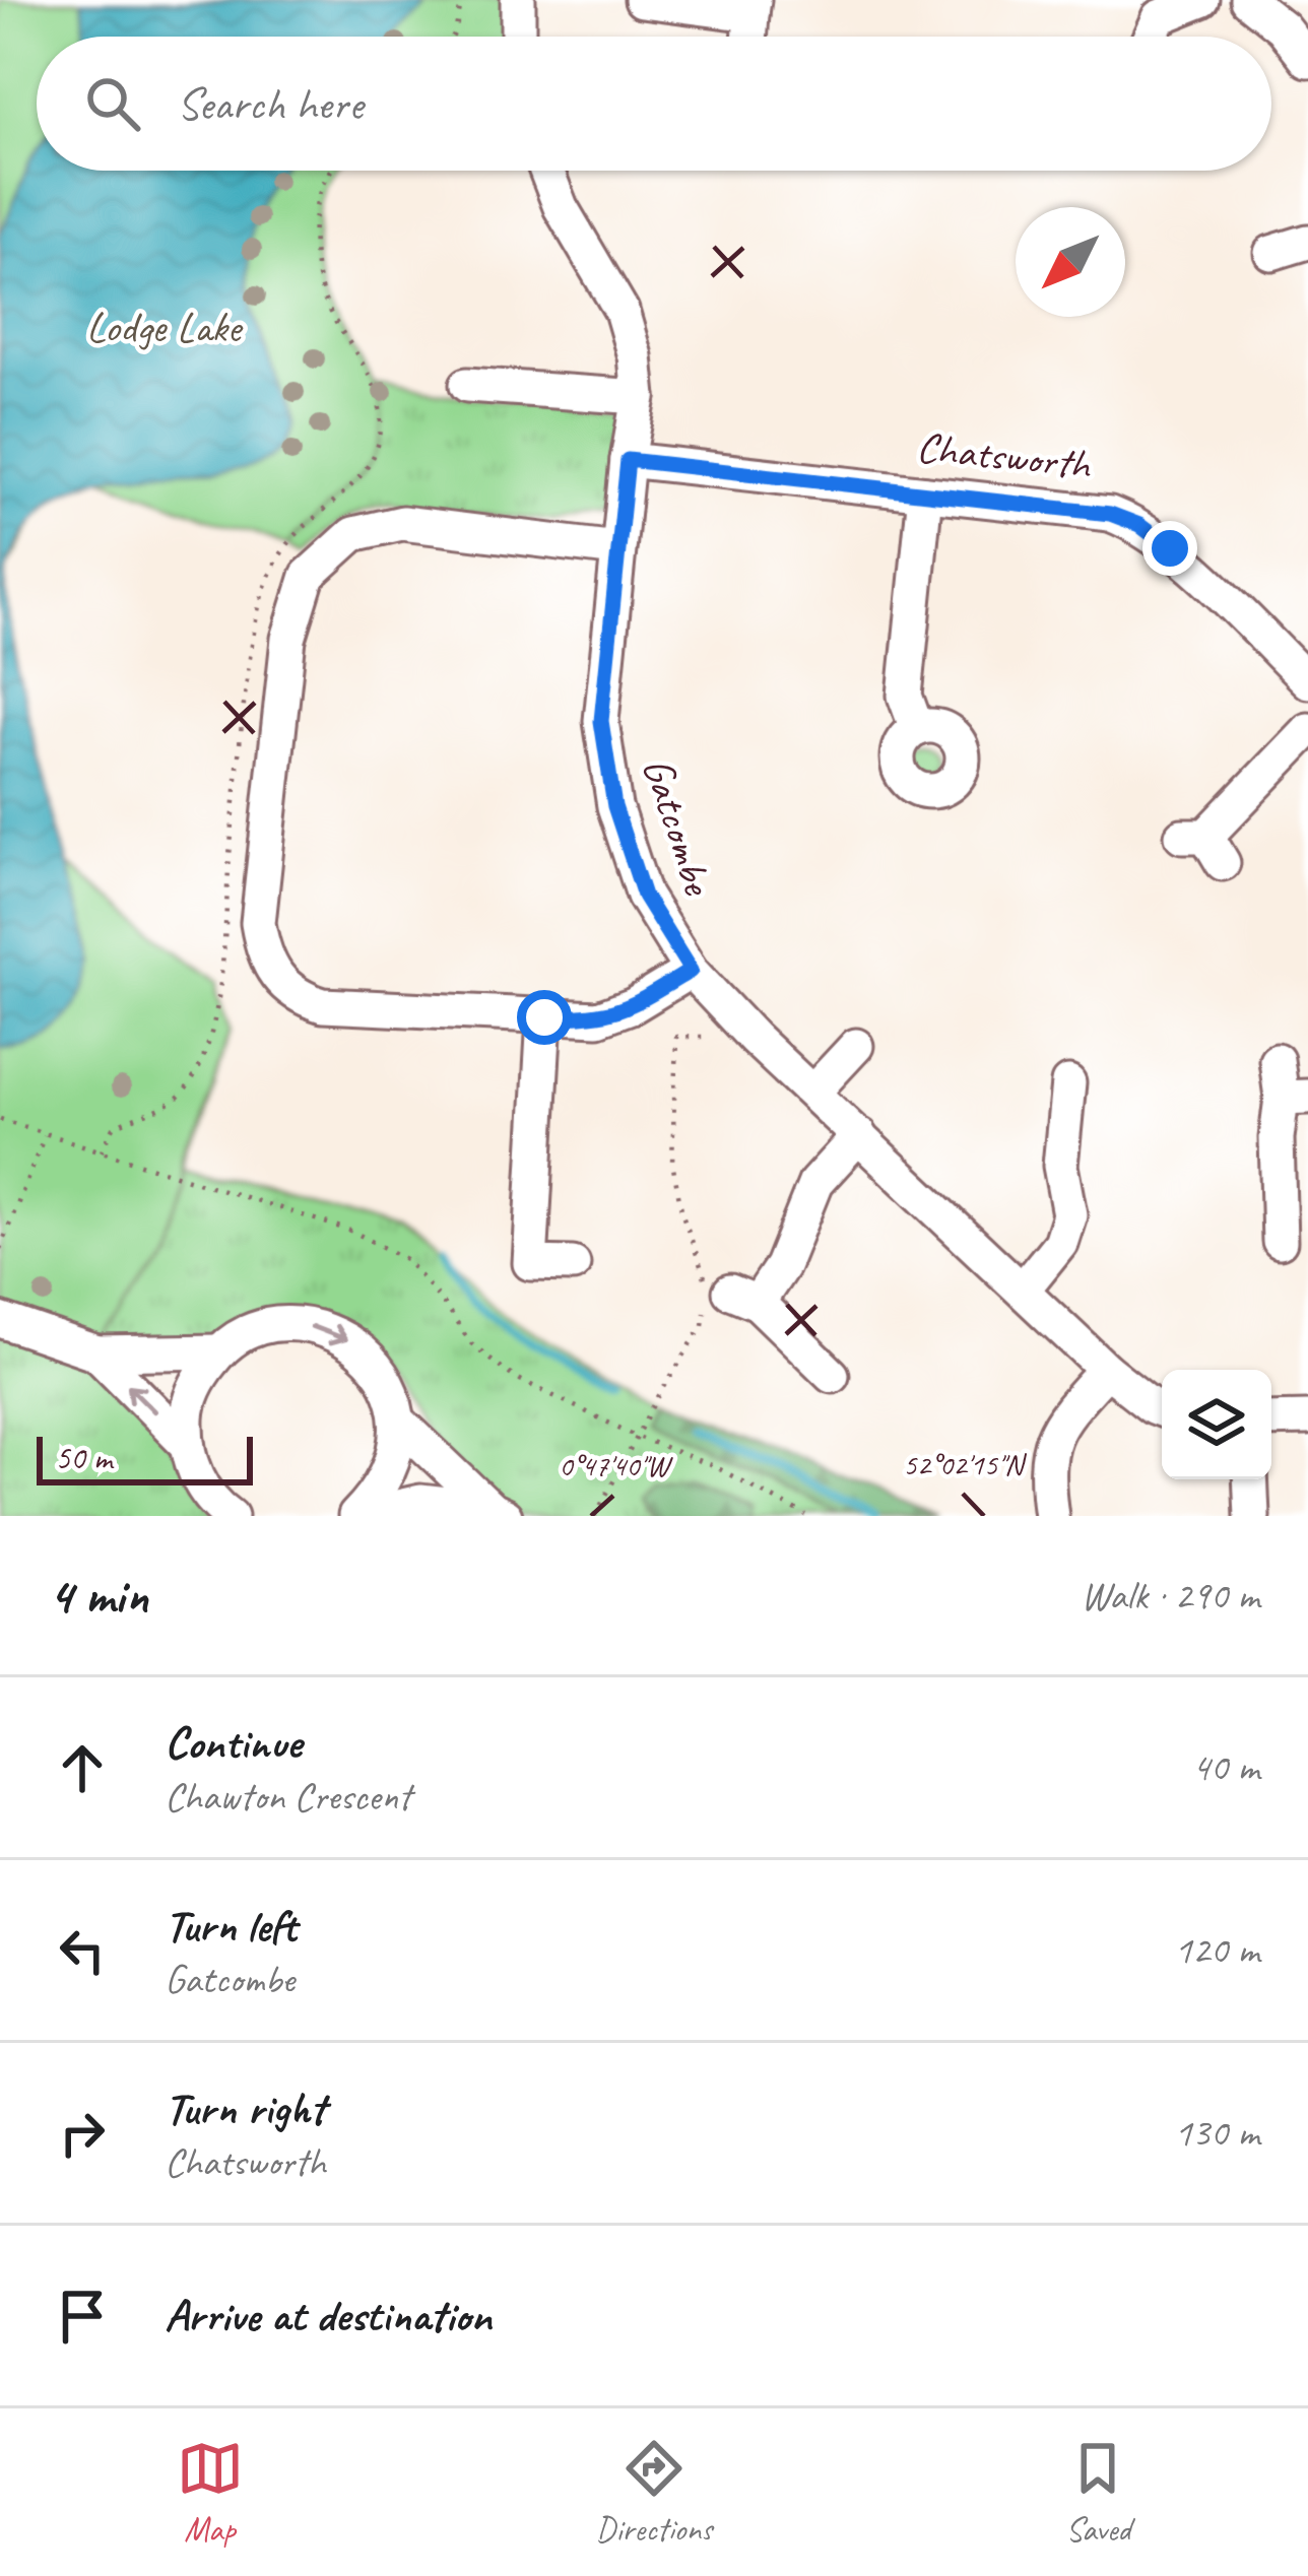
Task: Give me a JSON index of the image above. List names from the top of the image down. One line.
{"streets":{"street":["Chatsworth","Gatcombe"]},"crossings":[["Chatsworth","Gatcombe"]],"parks":["Lodge Lake"],"scale_bar":"50 m","north":"bottom left","page":{"search":"Search here","scale":"50 m","heading":["4 min","Walk · 290 m"],"list":[["Continue","Chawton Crescent","40 m"],["Turn left","Gatcombe","120 m"],["Turn right","Chatsworth","130 m"],"Arrive at destination"],"nav":["Map","Directions","Saved"]},"coordinates":["52°02'15\"N","0°47'40\"W"]}
